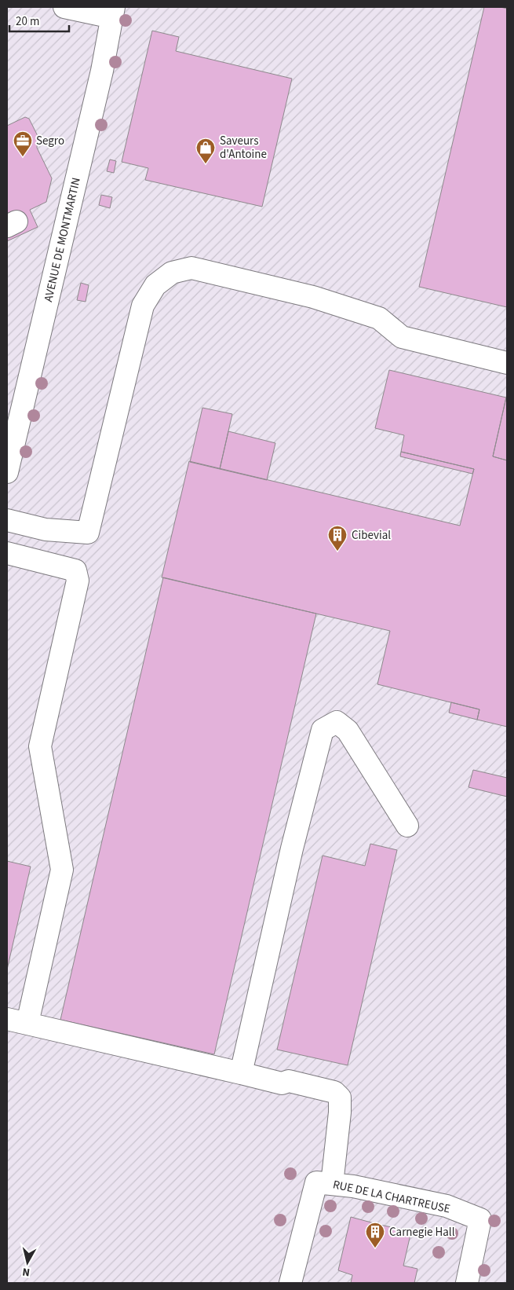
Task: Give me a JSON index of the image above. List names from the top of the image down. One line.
{"streets":{"street":["AVENUE DE MONTMARTIN","RUE DE LA CHARTREUSE"]},"places":{"office":["Segro"],"shop":["Saveurs d'Antoine"],"building":["Cibevial","Carnegie Hall"]},"scale_bar":"20 m","north":"bottom"}
